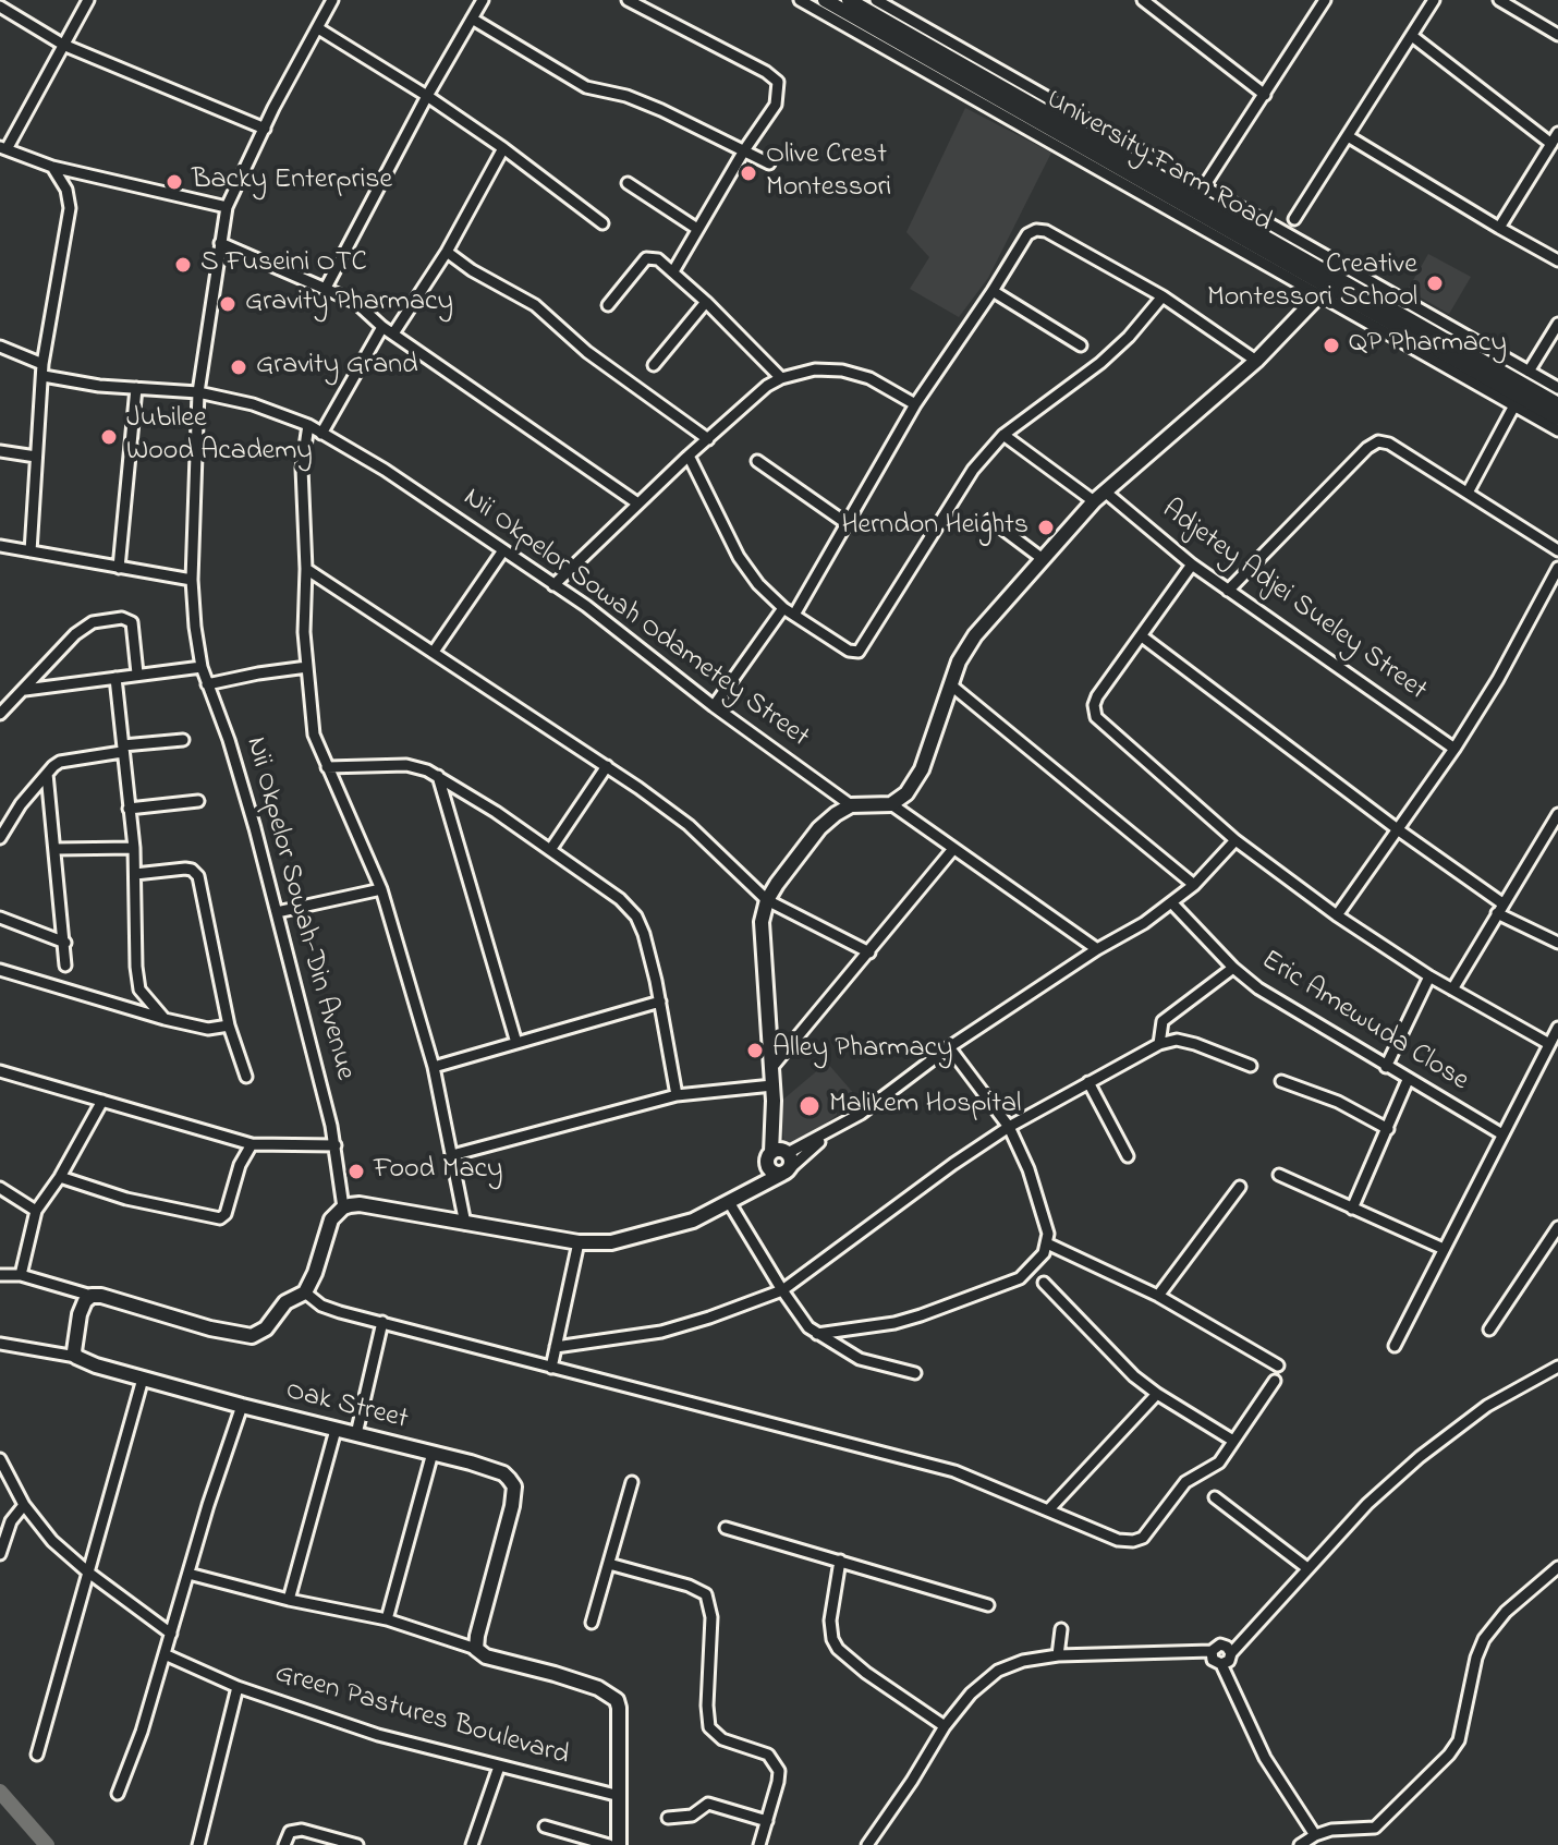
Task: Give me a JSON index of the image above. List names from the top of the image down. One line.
{"streets":{"street":["University Farm Road","Adjetey Adjei Sueley Street","Nii Okpelor Sowah Odametey Street","Nii Okpelor Sowah-Din Avenue","Eric Amewuda Close","Oak Street","Green Pastures Boulevard"]},"crossings":[["Nii Okpelor Sowah Odametey Street","Nii Okpelor Sowah-Din Avenue"]],"places":["Olive Crest Montessori","Backy Enterprise","S Fuseini OTC","Creative Montessori School","Gravity Pharmacy","QP Pharmacy","Gravity Grand","Jubilee Wood Academy","Herndon Heights","Alley Pharmacy","Malikem Hospital","Food Macy"]}
